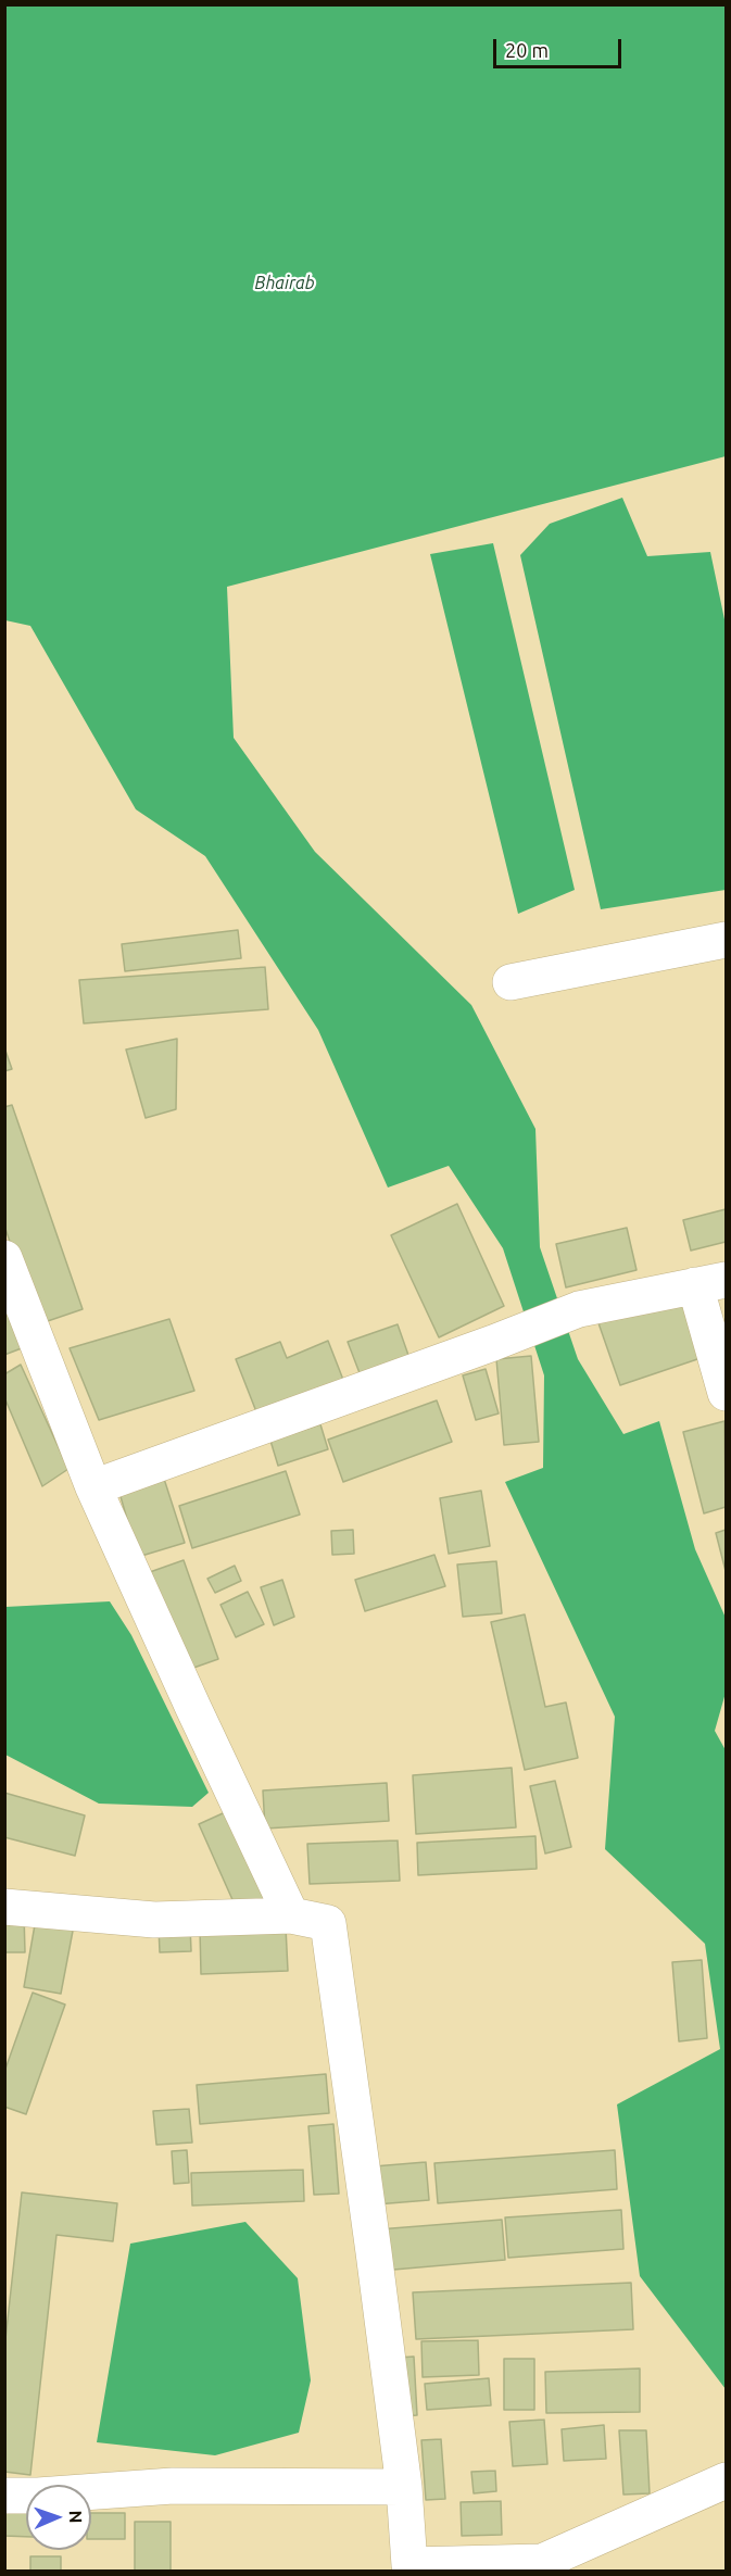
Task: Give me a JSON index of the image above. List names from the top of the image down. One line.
{"water":["Bhairab"],"scale_bar":"20 m","north":"right"}
